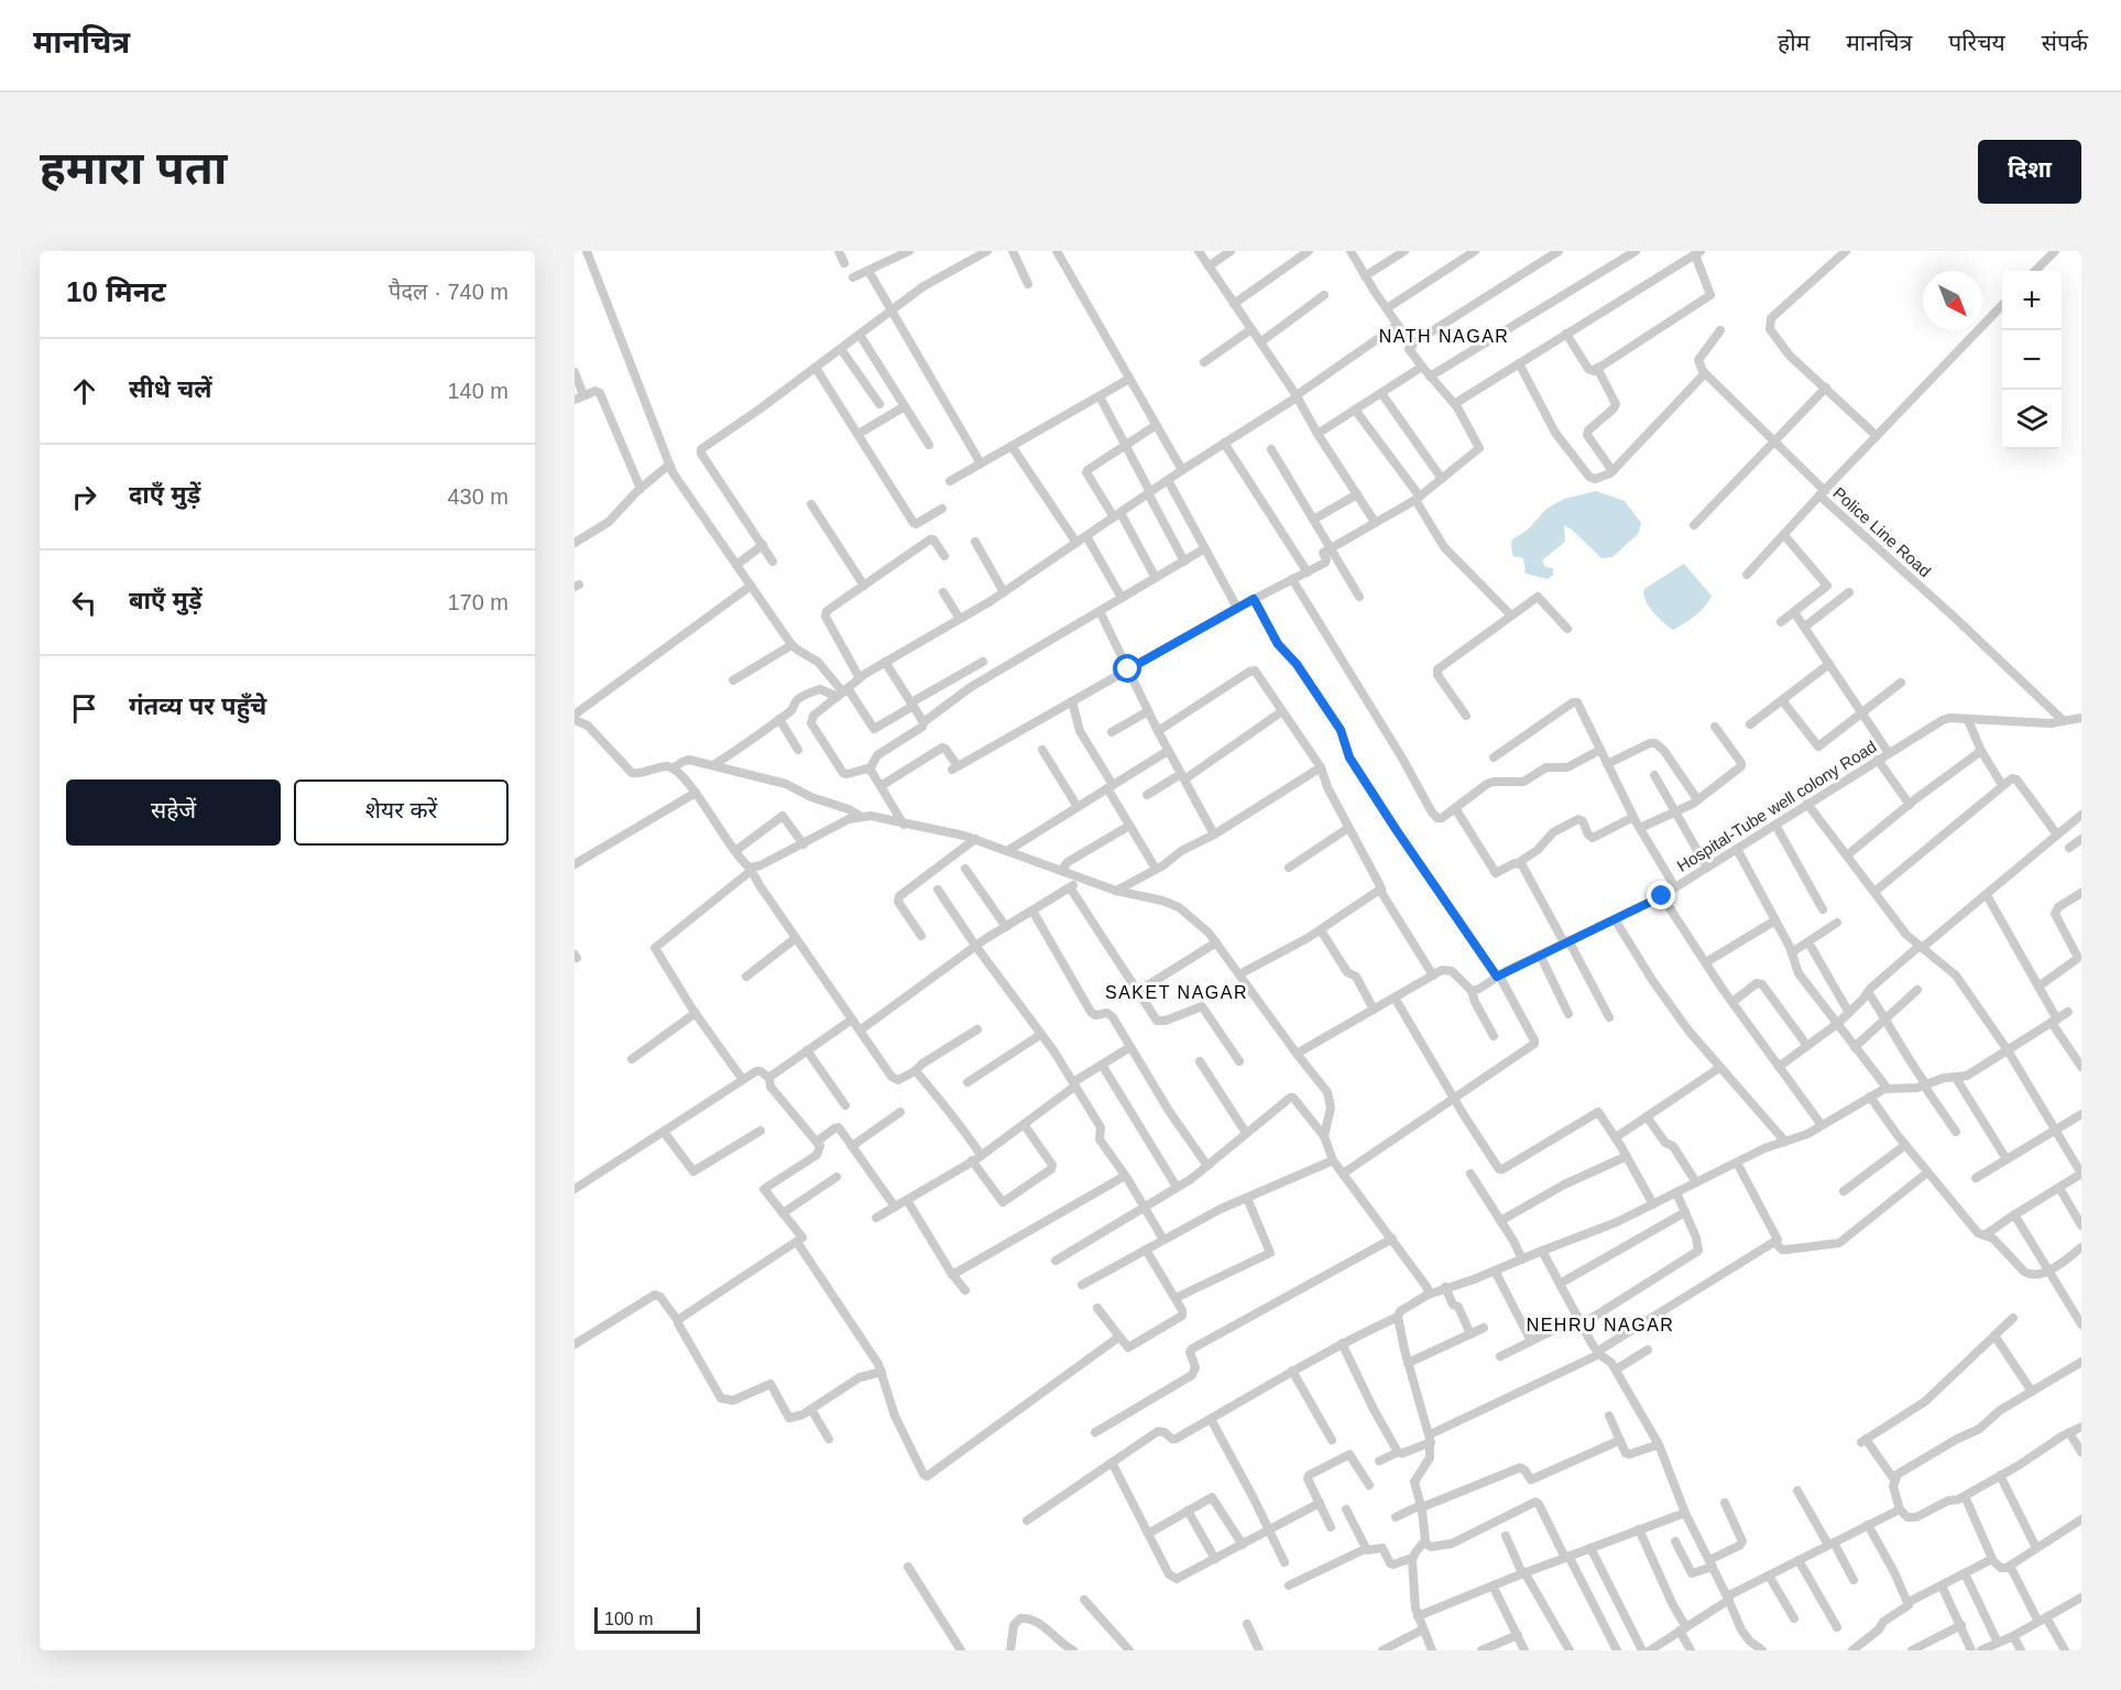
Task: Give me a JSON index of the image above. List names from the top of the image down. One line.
{"streets":{"street":["Police Line Road","Hospital-Tube well colony Road"]},"crossings":[["Police Line Road","Hospital-Tube well colony Road"]],"districts":["NATH NAGAR","SAKET NAGAR","NEHRU NAGAR"],"scale_bar":"100 m","north":"bottom right","page":{"header":"मानचित्र","nav":["होम","मानचित्र","परिचय","संपर्क"],"buttons":["दिशा",["सहेजें","शेयर करें"]],"title":"हमारा पता","heading":["10 मिनट","पैदल · 740 m"],"map_buttons":["+","−"],"list":[["सीधे चलें","140 m"],["दाएँ मुड़ें","430 m"],["बाएँ मुड़ें","170 m"],"गंतव्य पर पहुँचे"],"scale":"100 m"}}
